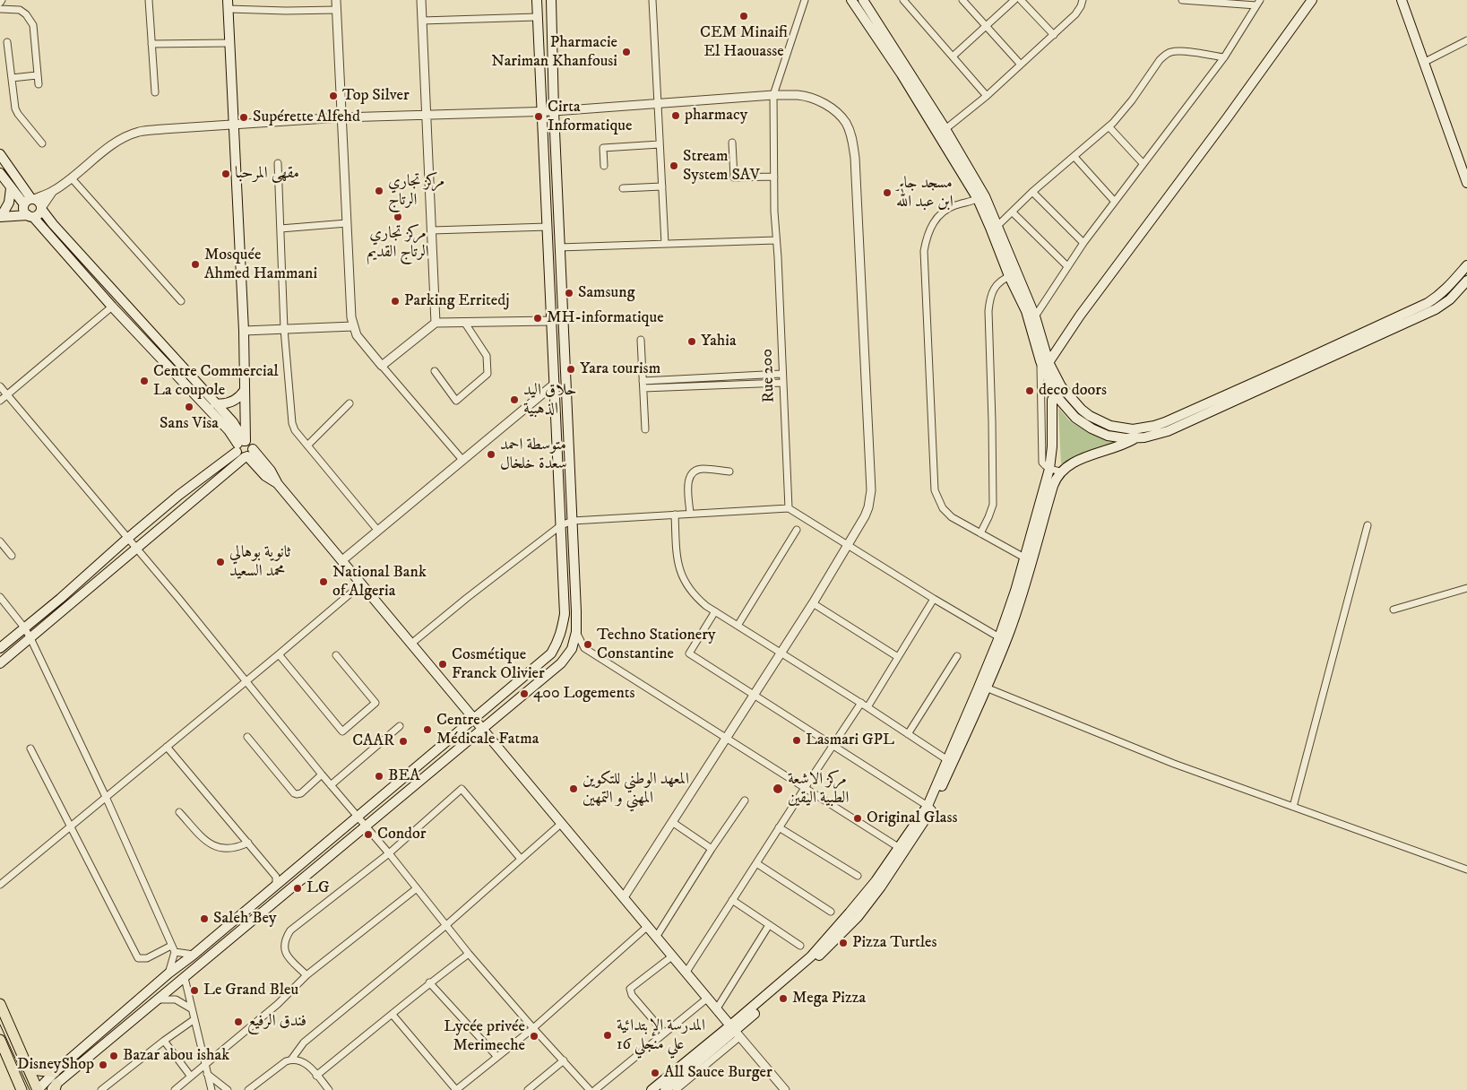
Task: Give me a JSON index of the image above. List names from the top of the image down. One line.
{"streets":{"street":["Rue 200"]},"places":["CEM Minaifi El Haouasse","Pharmacie Nariman Khanfousi","Top Silver","pharmacy","Cirta Informatique","Supérette Alfehd","Stream System SAV","مقهى المرحبا","مركز تجاري الرتاج","مسجد جابر ابن عبد الله","مركز تجاري الرتاج القديم","Mosquée Ahmed Hammani","Samsung","Parking Erritedj","MH-informatique","Yahia","Yara tourism","Centre Commercial La coupole","deco doors","حلاق اليد الذهبية","Sans Visa","متوسطة احمد سعدة خلخال","ثانوية بوهالي محمد السعيد","National Bank of Algeria","Techno Stationery Constantine","Cosmétique Franck Olivier","400 Logements","Centre Médicale Fatma","Lasmari GPL","CAAR","BEA","المعهد الوطني للتكوين المهني و التمهين","مركز الاشعة الطبية اليقين","Original Glass","Condor","LG","Saleh Bey","Pizza Turtles","Le Grand Bleu","Mega Pizza","فندق الرفيع","المدرسة الإبتدائية علي منجلي 16","Lycée privée Merimeche","Bazar abou ishak","DisneyShop","All Sauce Burger"]}
